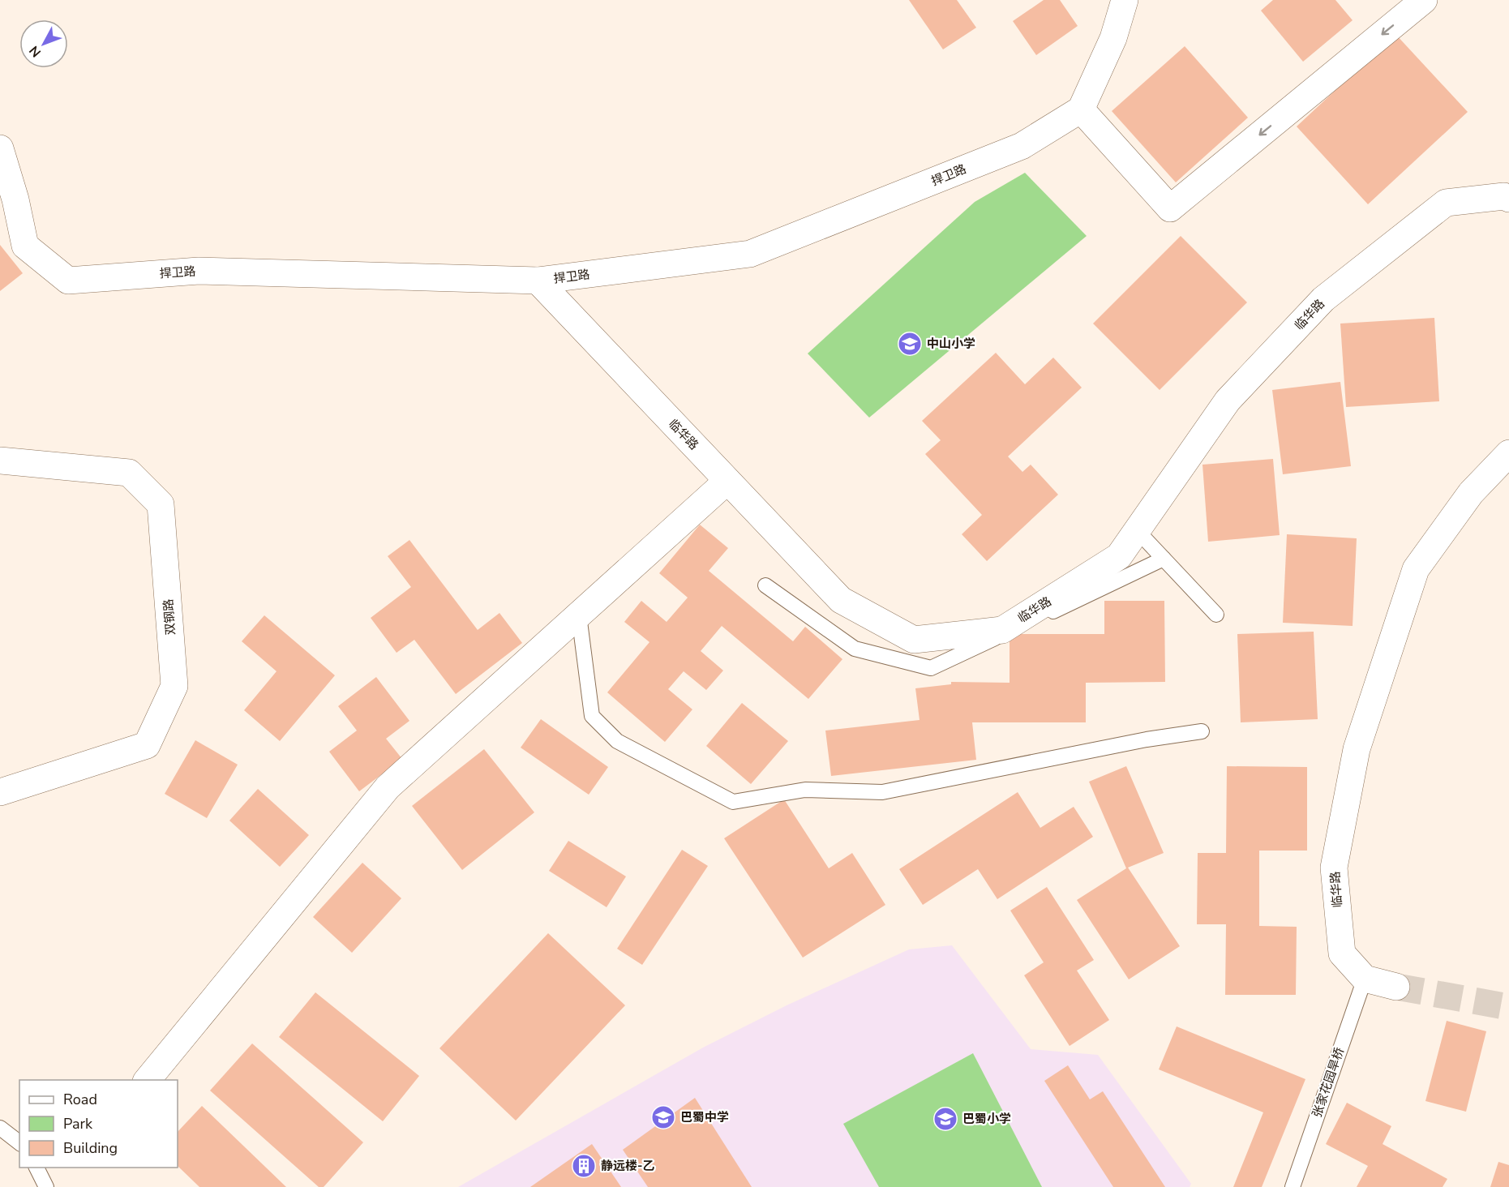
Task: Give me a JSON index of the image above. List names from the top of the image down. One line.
{"streets":{"street":["捍卫路","临华路","双钢路"],"lane":["张家花园旱桥"]},"crossings":[["捍卫路","临华路"],["临华路","张家花园旱桥"]],"places":{"school or university":["中山小学","巴蜀中学","巴蜀小学"],"building":["静远楼-乙"]},"legend":["Road","Park","Building"],"north":"bottom left"}
